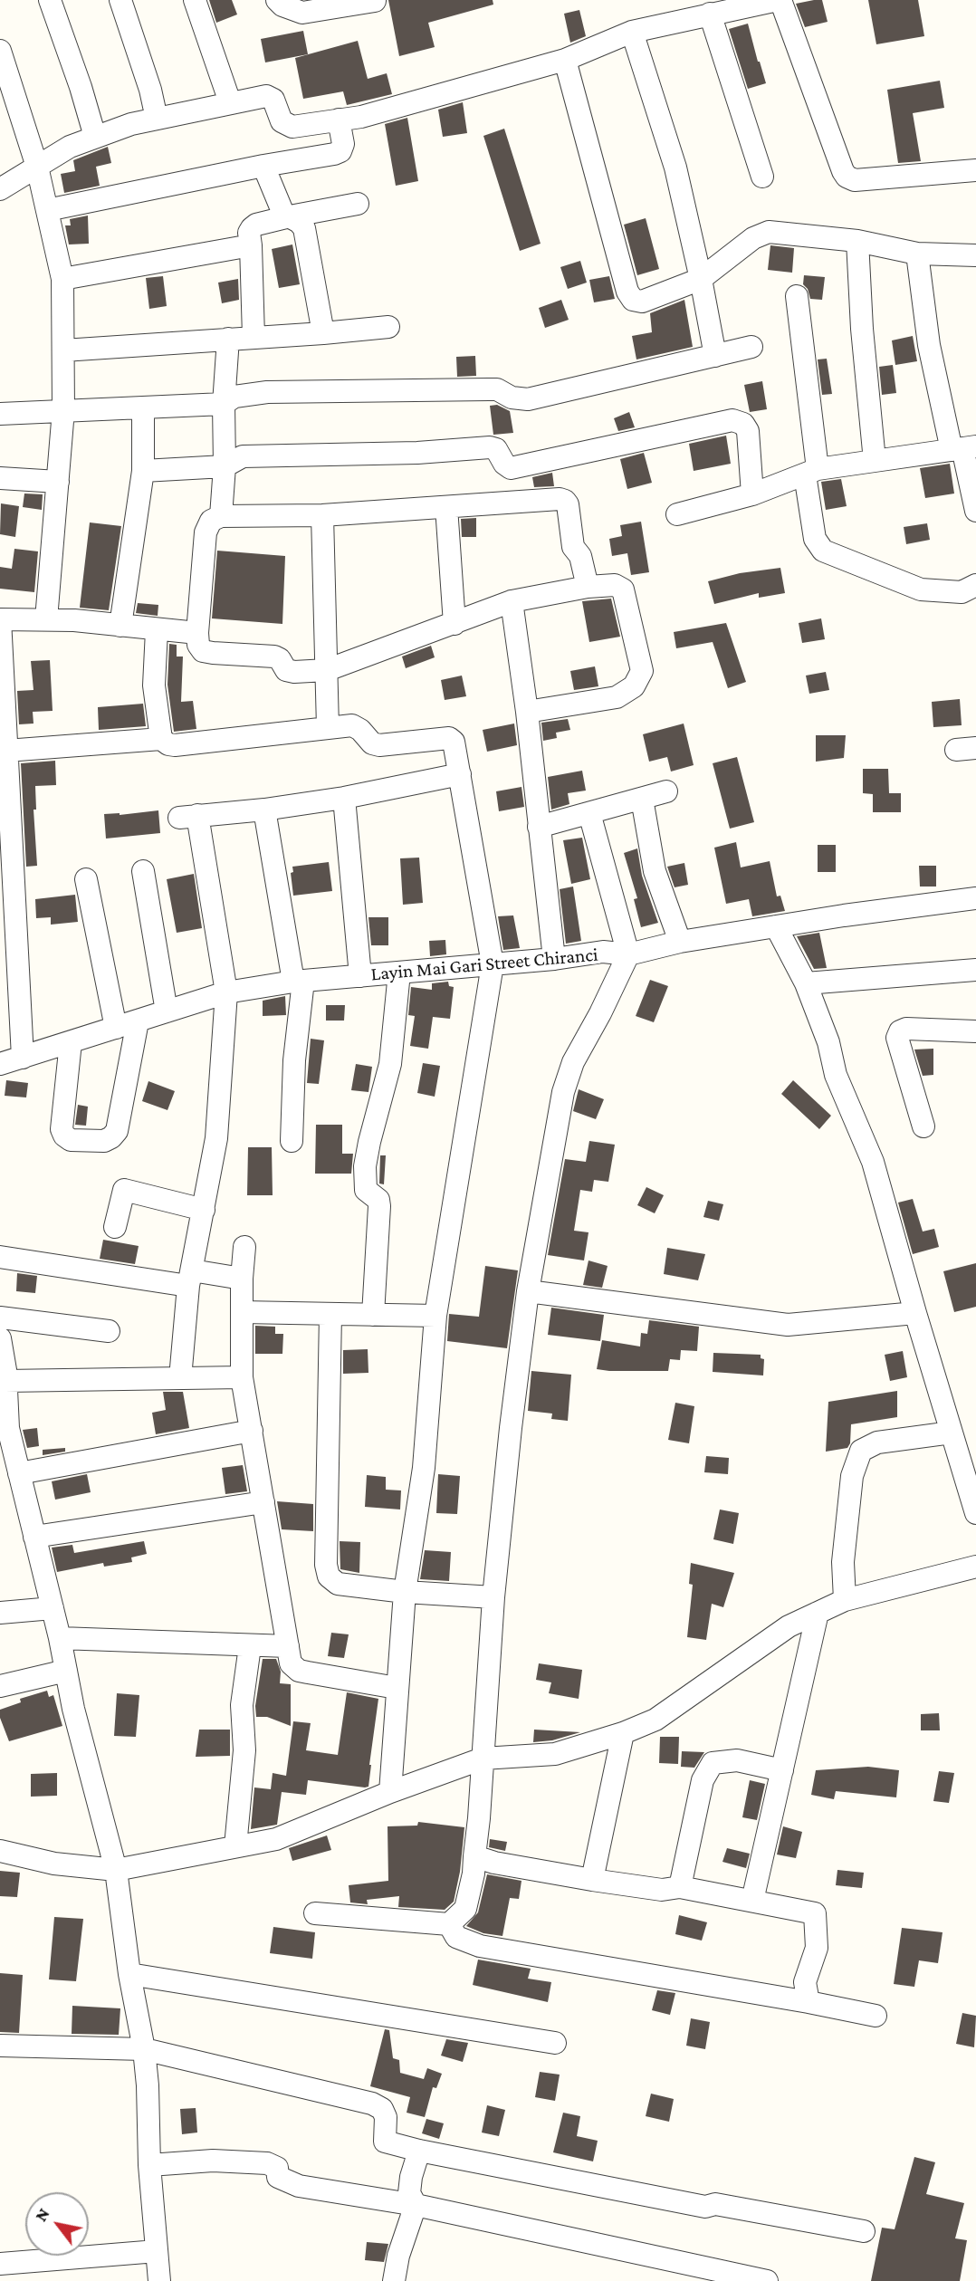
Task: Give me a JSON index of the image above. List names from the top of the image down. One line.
{"streets":{"street":["Layin Mai Gari Street Chiranci"]},"north":"top left"}
